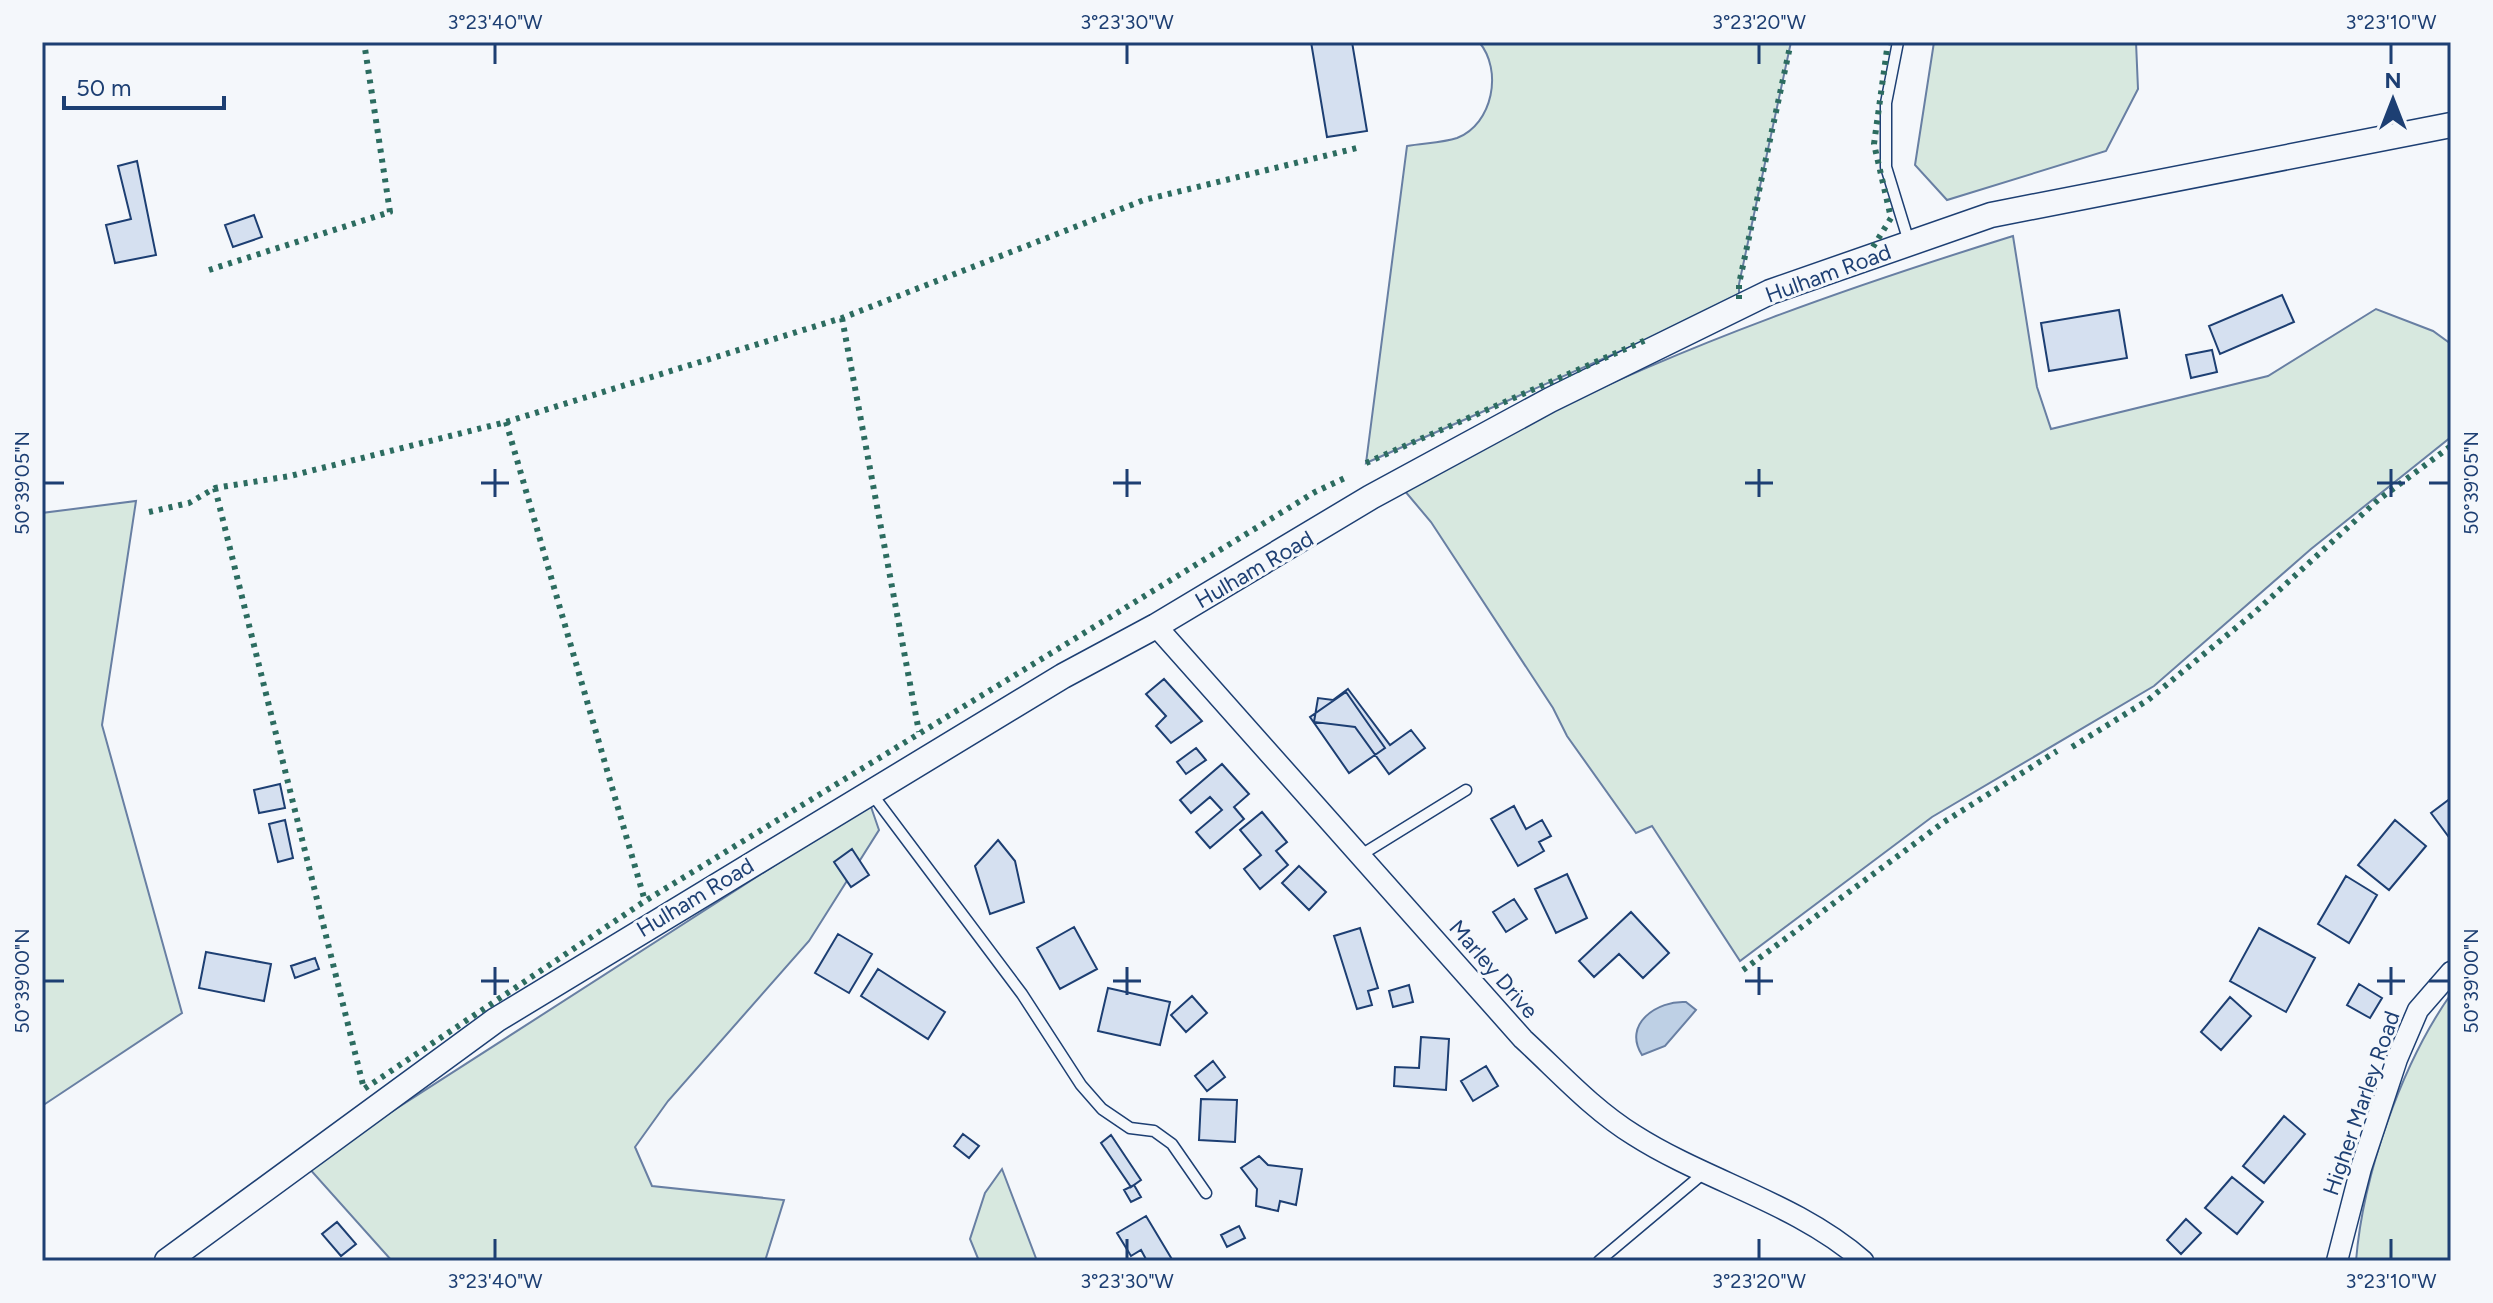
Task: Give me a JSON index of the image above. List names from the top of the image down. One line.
{"streets":{"street":["Hulham Road","Marley Drive","Higher Marley Road"]},"crossings":[["Hulham Road","Marley Drive"]],"scale_bar":"50 m","north":"top","coordinates":["3°23'40\"W","3°23'30\"W","3°23'20\"W","3°23'10\"W","50°39'05\"N","50°39'00\"N"]}
